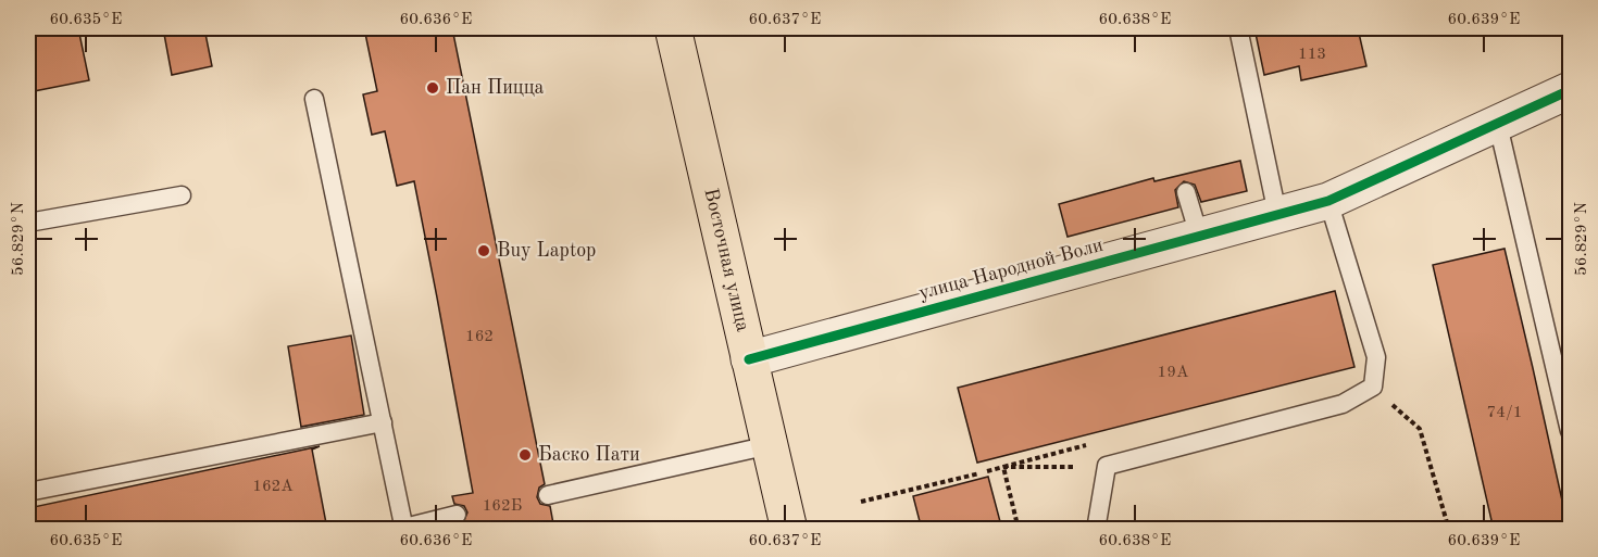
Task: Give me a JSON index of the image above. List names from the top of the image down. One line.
{"streets":{"main road":["Восточная улица"],"street":["улица Народной Воли"]},"crossings":[["Восточная улица","улица Народной Воли"]],"places":["Пан Пицца","Buy Laptop","Баско Пати"],"house_numbers":["113","162","19А","74/1","162А","162Б"],"coordinates":["60.635°E","60.636°E","60.637°E","60.638°E","60.639°E","56.829°N"]}
